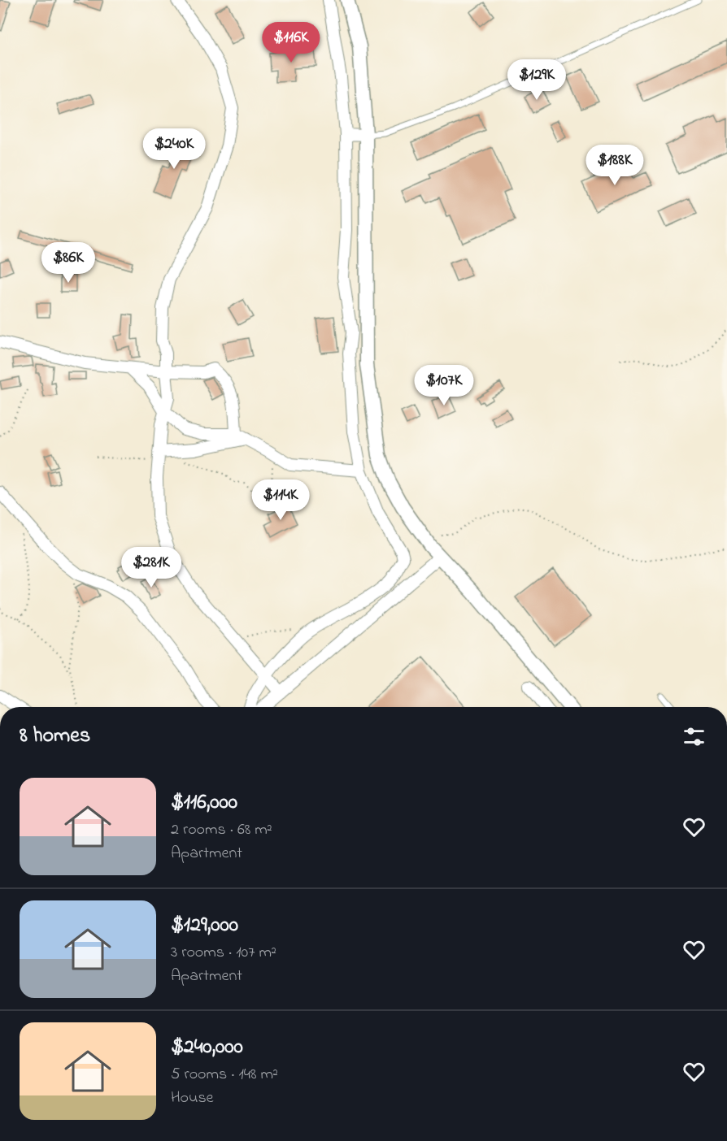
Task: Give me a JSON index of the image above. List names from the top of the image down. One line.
{"page":{"price":["$116K","$129K","$240K","$188K","$86K","$107K","$114K","$281K"],"heading":"8 homes","list":[{"name":"$116,000","note":"2 rooms · 68 m² · Apartment"},{"name":"$129,000","note":"3 rooms · 107 m² · Apartment"},{"name":"$240,000","note":"5 rooms · 148 m² · House"}]}}
